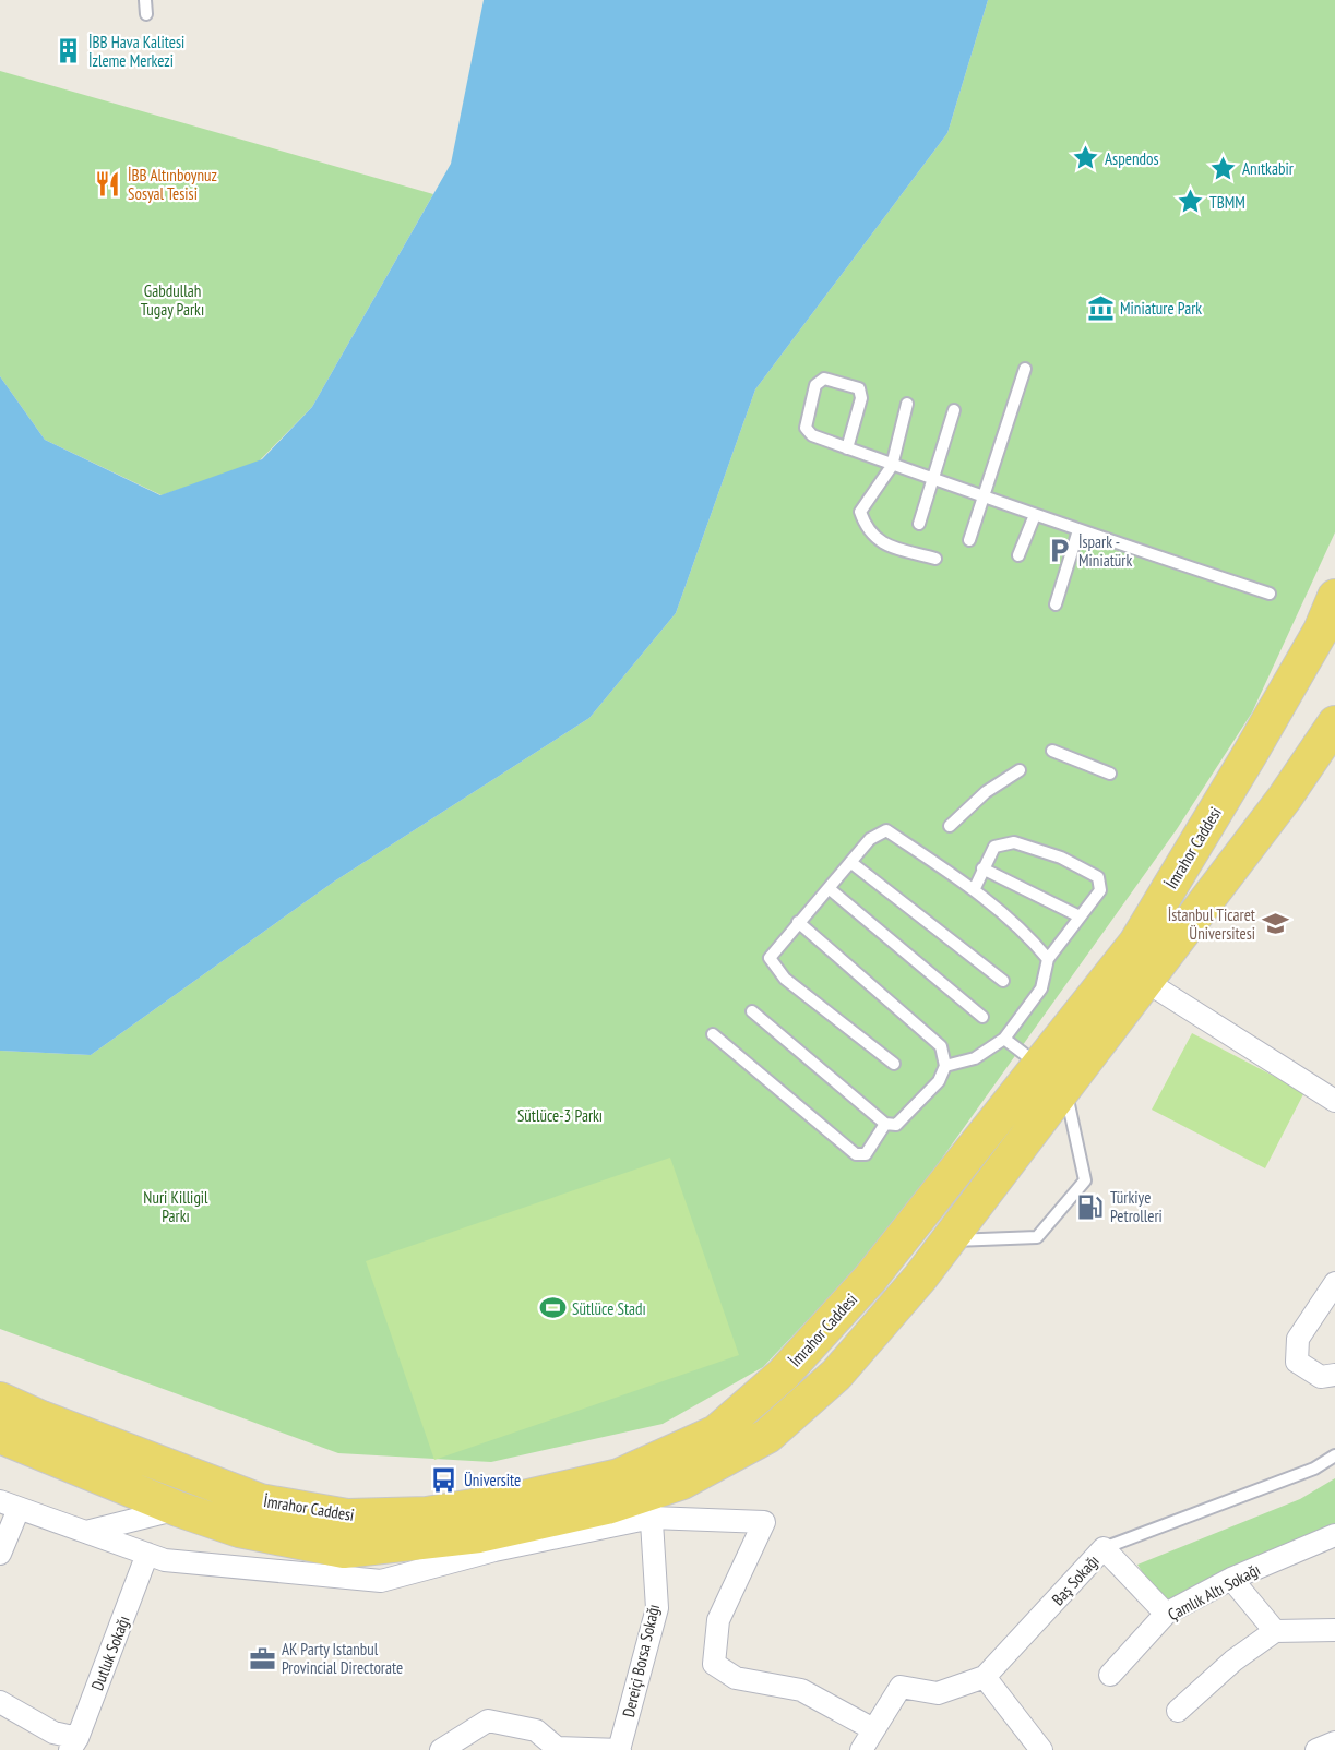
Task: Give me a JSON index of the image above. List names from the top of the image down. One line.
{"streets":{"main road":["İmrahor Caddesi"],"street":["Baş Sokağı","Çamlık Altı Sokağı","Dutluk Sokağı","Dereiçi Borsa Sokağı"]},"crossings":[["İmrahor Caddesi","Dereiçi Borsa Sokağı"],["Baş Sokağı","Çamlık Altı Sokağı"]],"parks":["Gabdullah Tugay Parkı","Sütlüce-3 Parkı","Nuri Killigil Parkı"],"places":{"building":["İBB Hava Kalitesi İzleme Merkezi"],"place":["Aspendos","Anıtkabir","TBMM"],"restaurant":["İBB Altınboynuz Sosyal Tesisi"],"museum":["Miniature Park"],"parking":["İspark - Miniatürk"],"school or university":["İstanbul Ticaret Üniversitesi"],"fuel station":["Türkiye Petrolleri"],"sports":["Sütlüce Stadı"],"bus stop":["Üniversite"],"office":["AK Party Istanbul Provincial Directorate"]}}
